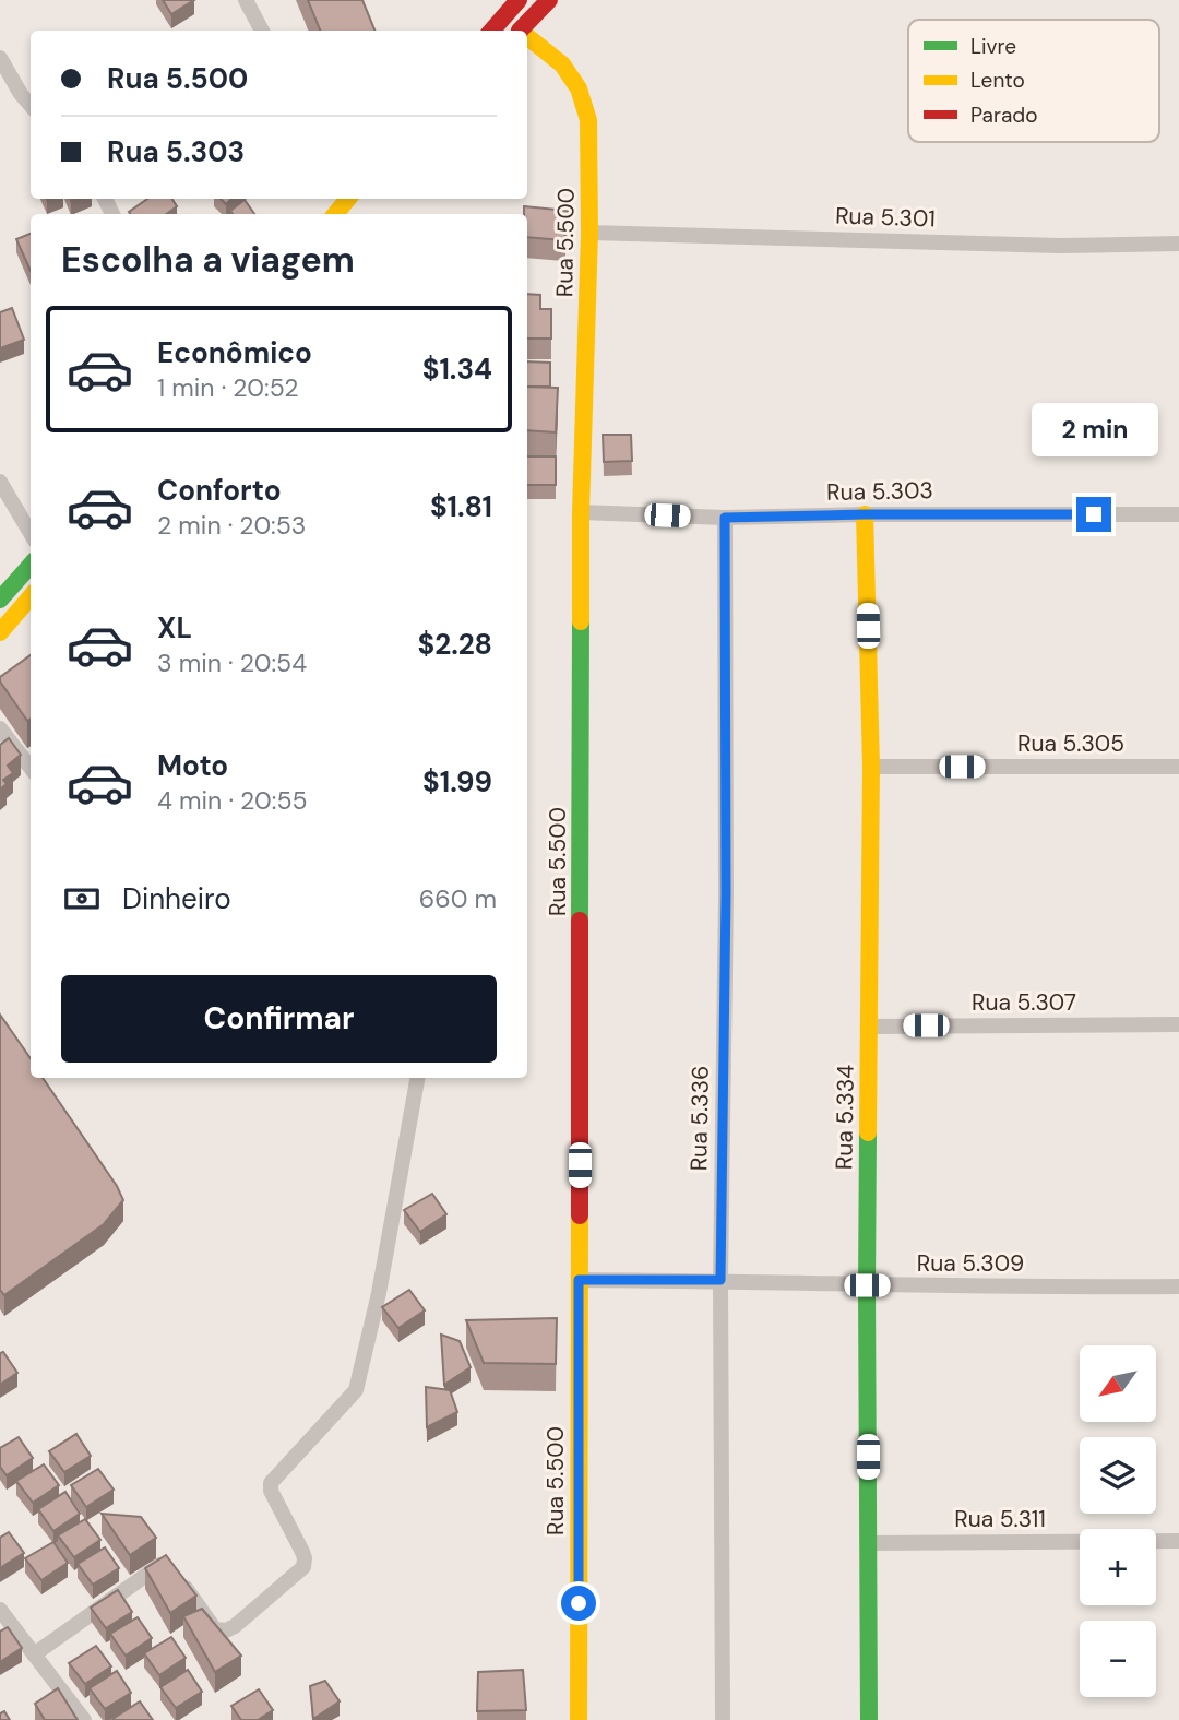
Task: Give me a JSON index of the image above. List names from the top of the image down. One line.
{"streets":{"main road":["Rua 5.500","Rua 5.334"],"street":["Rua 5.301","Rua 5.303","Rua 5.305","Rua 5.307","Rua 5.336","Rua 5.309","Rua 5.311"]},"crossings":[["Rua 5.301","Rua 5.500"],["Rua 5.500","Rua 5.303"],["Rua 5.500","Rua 5.309"],["Rua 5.303","Rua 5.334"],["Rua 5.303","Rua 5.336"],["Rua 5.305","Rua 5.334"],["Rua 5.307","Rua 5.334"],["Rua 5.334","Rua 5.309"],["Rua 5.334","Rua 5.311"],["Rua 5.336","Rua 5.309"]],"legend":["Livre","Lento","Parado"],"north":"bottom left","page":{"banner":["Rua 5.500","Rua 5.303"],"heading":"Escolha a viagem","list":[{"name":"Econômico","note":"1 min · 20:52","value":"$1.34"},{"name":"Conforto","note":"2 min · 20:53","value":"$1.81"},{"name":"XL","note":"3 min · 20:54","value":"$2.28"},{"name":"Moto","note":"4 min · 20:55","value":"$1.99"}],"bubble":"2 min","pay":["Dinheiro","660 m"],"buttons":"Confirmar","map_buttons":["+","−"]}}
